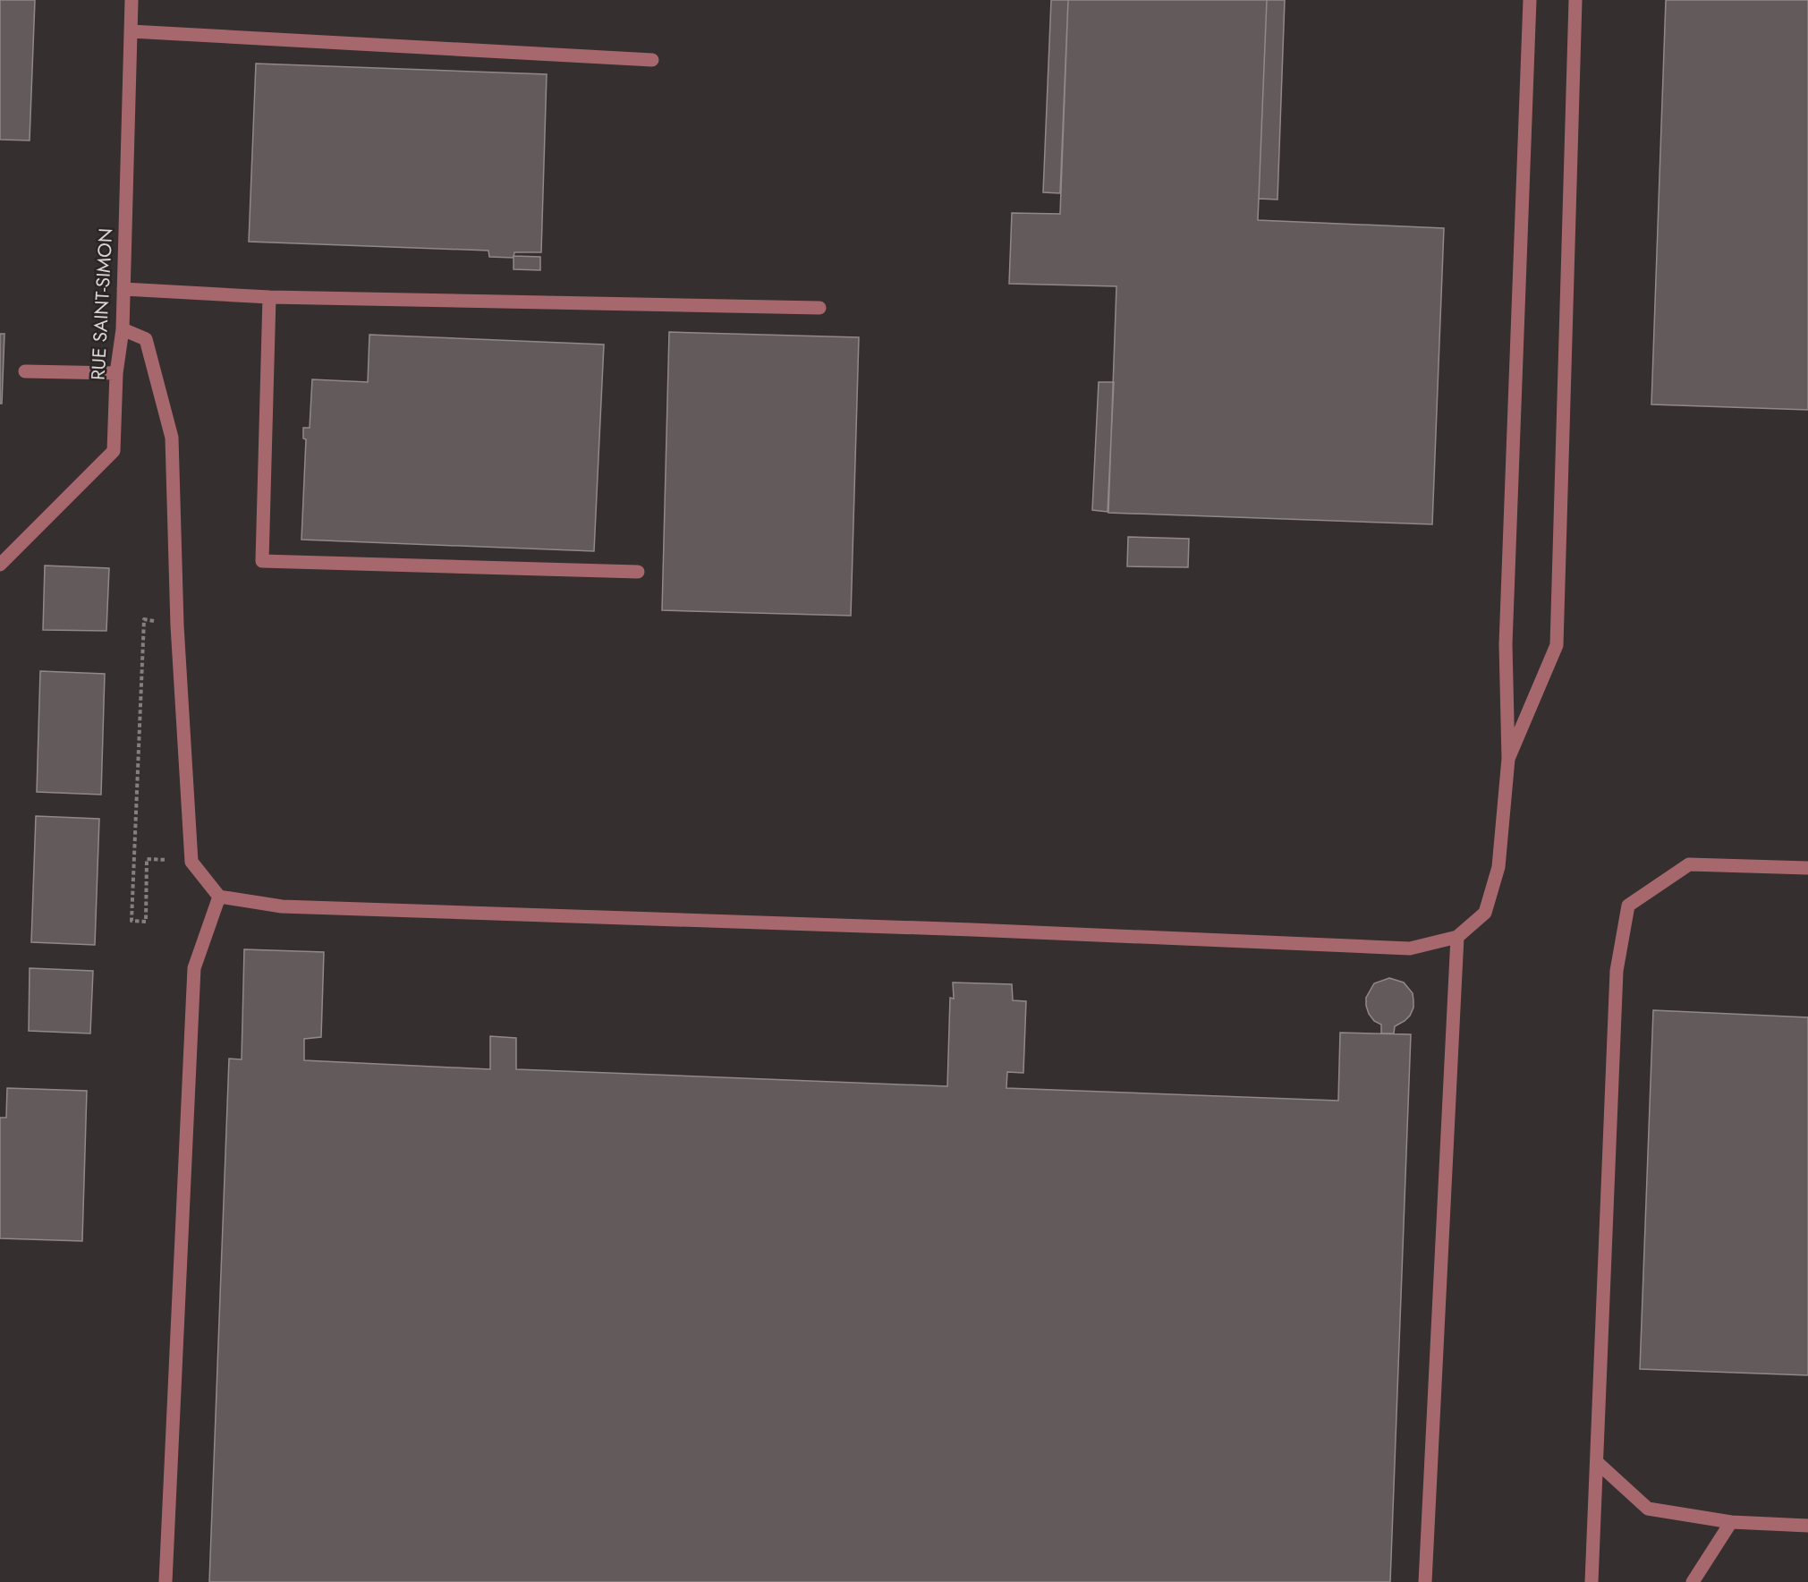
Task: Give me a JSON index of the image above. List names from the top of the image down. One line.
{"streets":{"street":["RUE SAINT-SIMON"]}}
